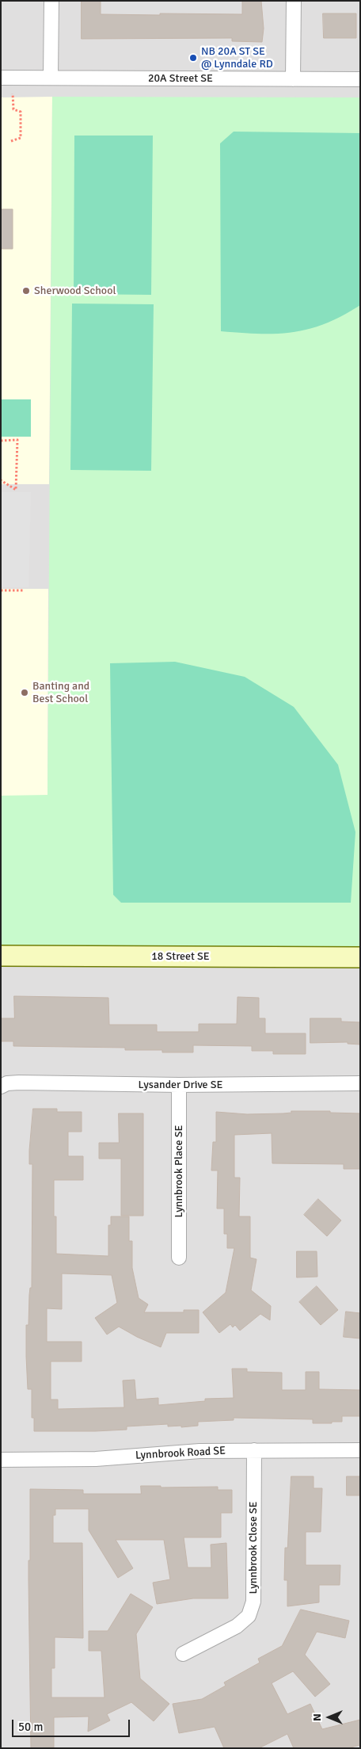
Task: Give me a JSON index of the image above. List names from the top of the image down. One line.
{"streets":{"street":["20A Street SE","18 Street SE","Lysander Drive SE","Lynnbrook Place SE","Lynnbrook Road SE","Lynnbrook Close SE"]},"crossings":[["Lysander Drive SE","Lynnbrook Place SE"],["Lynnbrook Road SE","Lynnbrook Close SE"]],"places":["NB 20A ST SE @ Lynndale RD","Sherwood School","Banting and Best School"],"scale_bar":"50 m","north":"left"}
